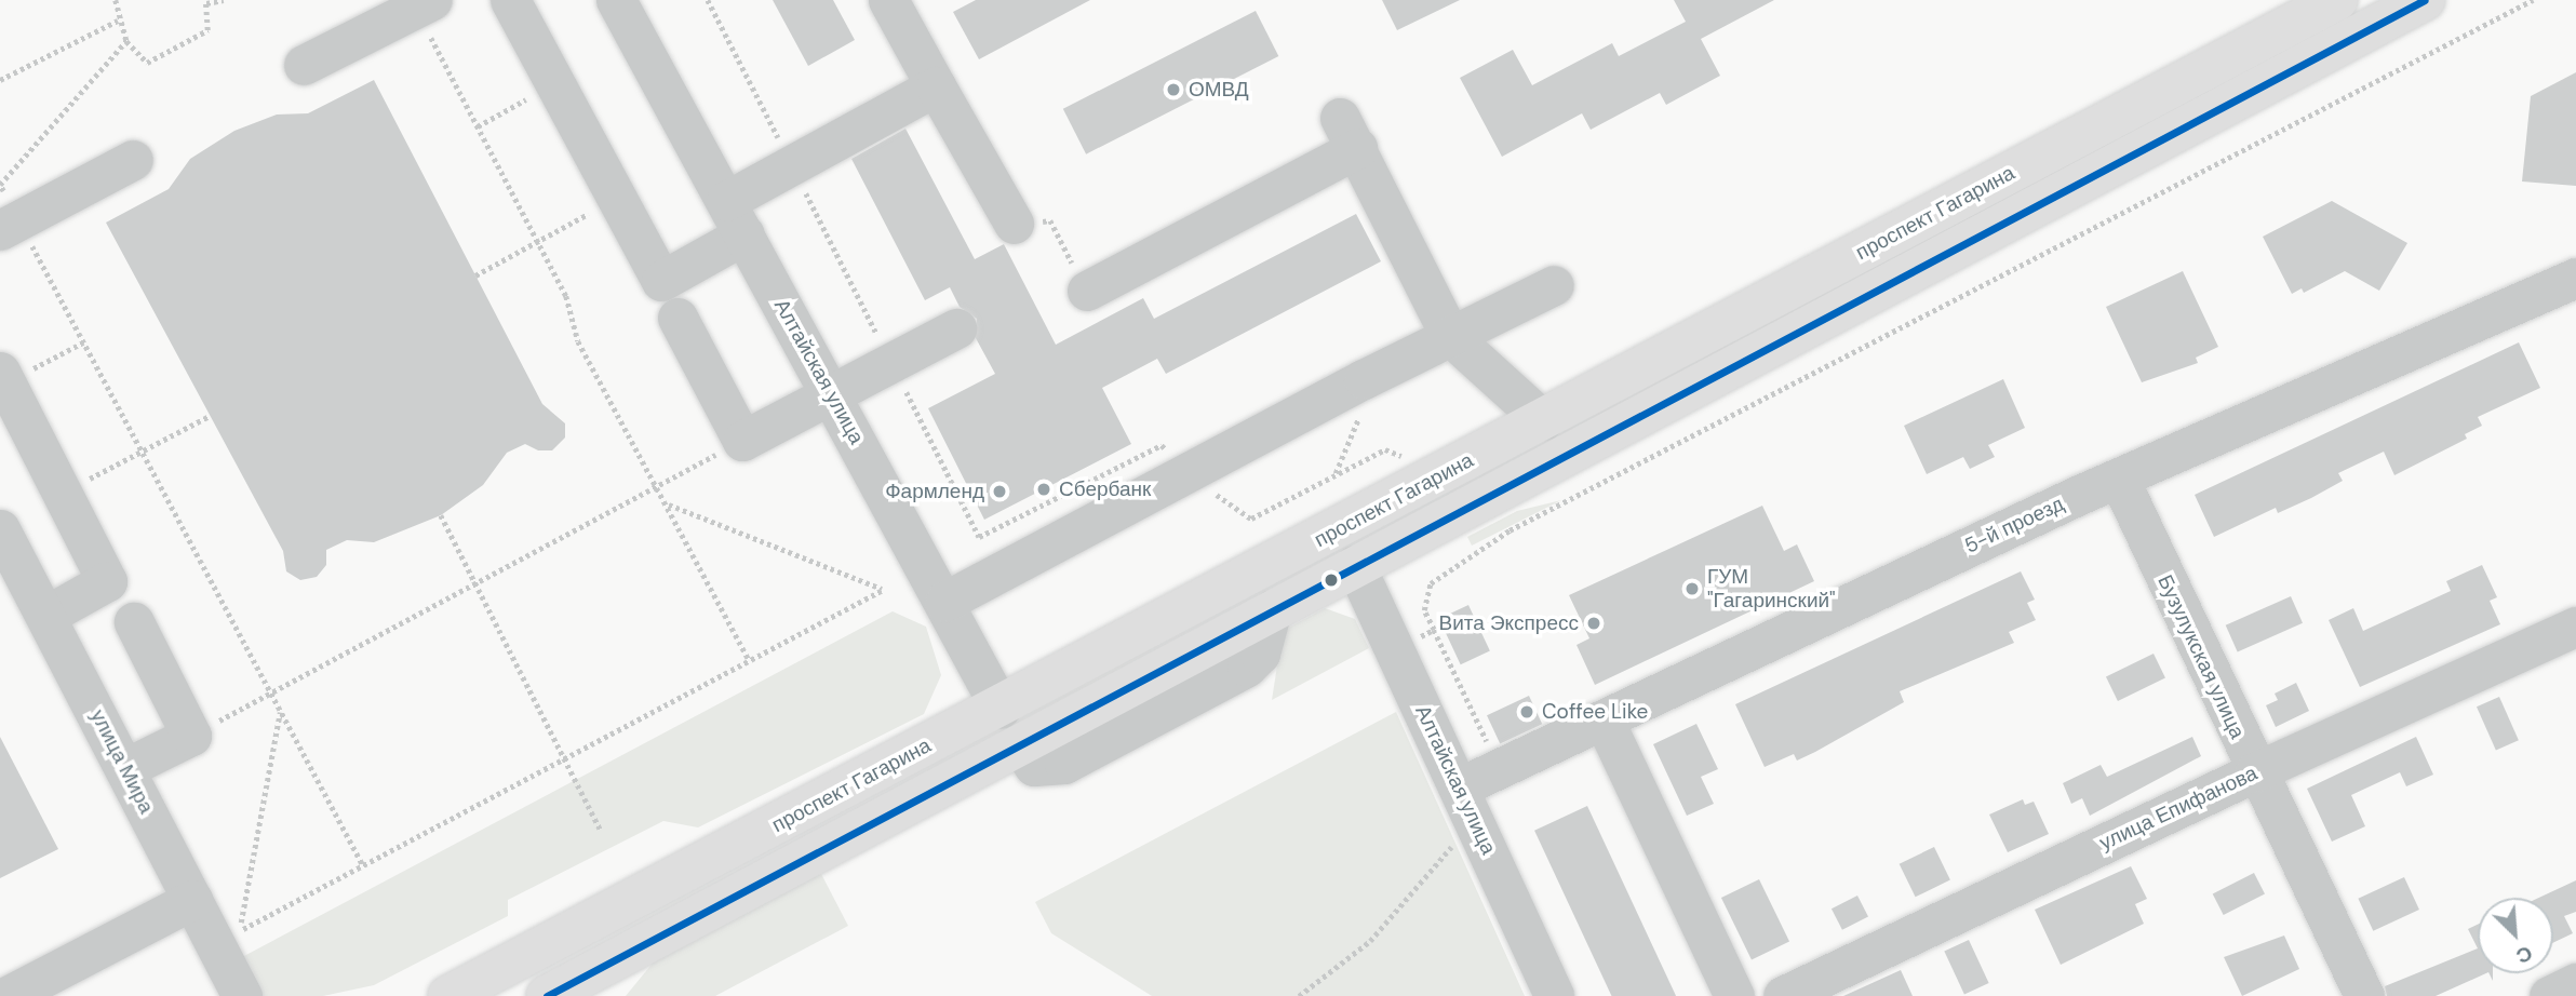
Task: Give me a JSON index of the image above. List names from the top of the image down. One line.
{"streets":{"main road":["проспект Гагарина","Алтайская улица"],"street":["5-й проезд","Бузулукская улица","улица Мира","улица Епифанова"]},"crossings":[["проспект Гагарина","Алтайская улица"],["Алтайская улица","5-й проезд"],["5-й проезд","Бузулукская улица"],["Бузулукская улица","улица Епифанова"]],"places":["ОМВД","Сбербанк","Фармленд","ГУМ \"Гагаринский\"","Вита Экспресс","Coffee Like"],"north":"bottom right"}
